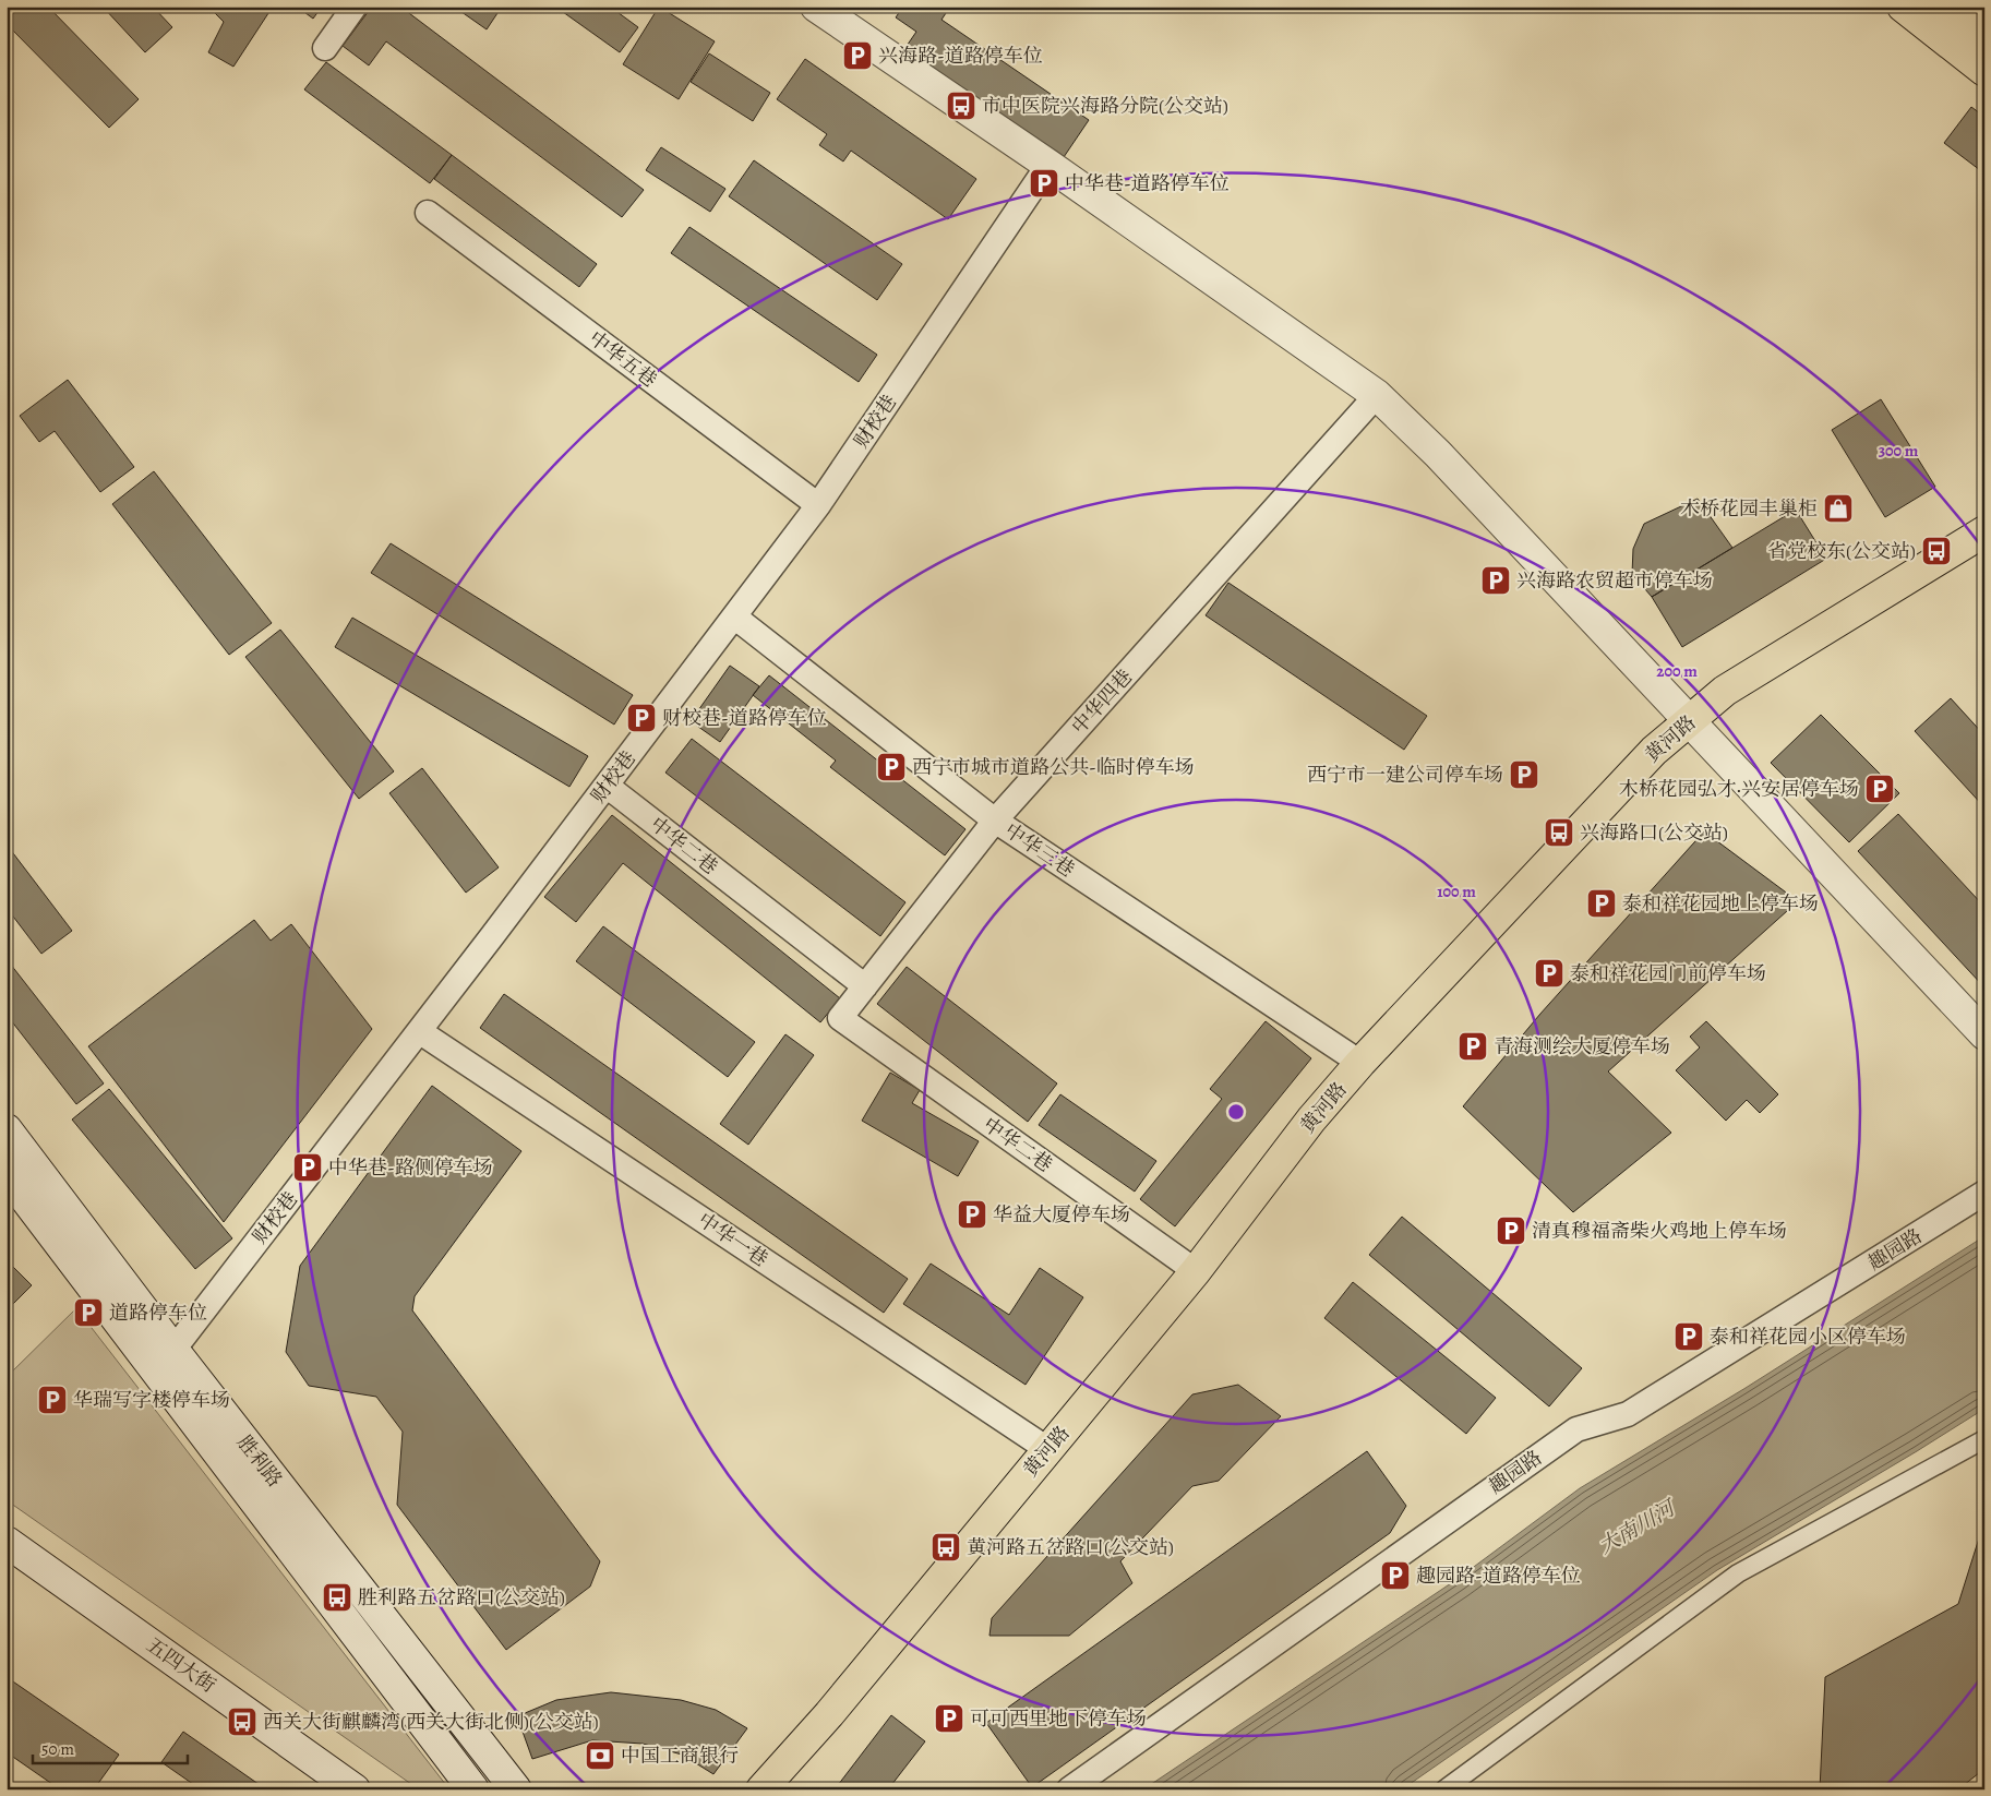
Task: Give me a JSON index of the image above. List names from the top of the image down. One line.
{"streets":{"main road":["黄河路","胜利路","五四大街"],"street":["中华五巷","财校巷","中华四巷","中华二巷","中华三巷","中华一巷","趣园路"]},"crossings":[["中华五巷","财校巷"],["财校巷","中华二巷"],["财校巷","中华三巷"],["财校巷","中华一巷"],["财校巷","胜利路"],["中华四巷","中华二巷"],["中华四巷","中华三巷"],["黄河路","中华二巷"],["黄河路","中华三巷"],["黄河路","中华一巷"]],"water":["大南川河"],"places":{"parking":["兴海路-道路停车位","中华巷-道路停车位","兴海路农贸超市停车场","财校巷-道路停车位","西宁市城市道路公共-临时停车场","西宁市一建公司停车场","木桥花园弘才·兴安居停车场","泰和祥花园地上停车场","泰和祥花园门前停车场","青海测绘大厦停车场","中华巷-路侧停车场","华益大厦停车场","清真穆福斋柴火鸡地上停车场","道路停车位","泰和祥花园小区停车场","华瑞写字楼停车场","趣园路-道路停车位","可可西里地下停车场"],"bus stop":["市中医院兴海路分院(公交站)","省党校东(公交站)","兴海路口(公交站)","黄河路五岔路口(公交站)","胜利路五岔路口(公交站)","西关大街麒麟湾(西关大街北侧)(公交站)"],"shop":["木桥花园丰巢柜"],"bank":["中国工商银行"]},"scale_bar":"50 m","rings":["300 m","200 m","100 m"]}
